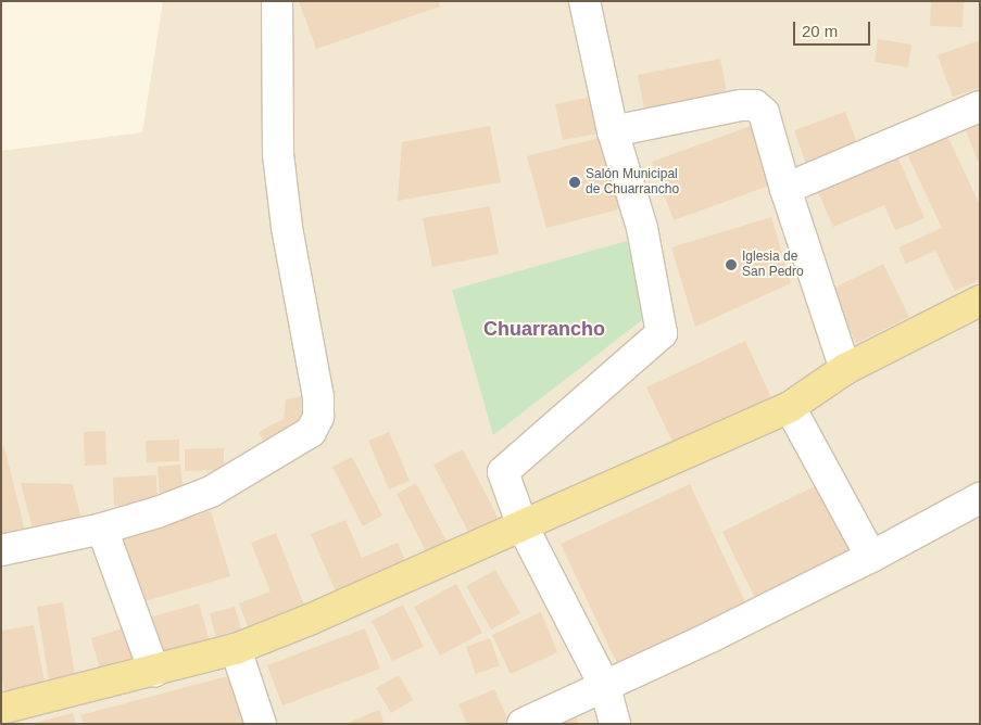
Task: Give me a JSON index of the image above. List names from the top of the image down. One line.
{"districts":["Chuarrancho"],"places":["Salón Municipal de Chuarrancho","Iglesia de San Pedro"],"scale_bar":"20 m"}
